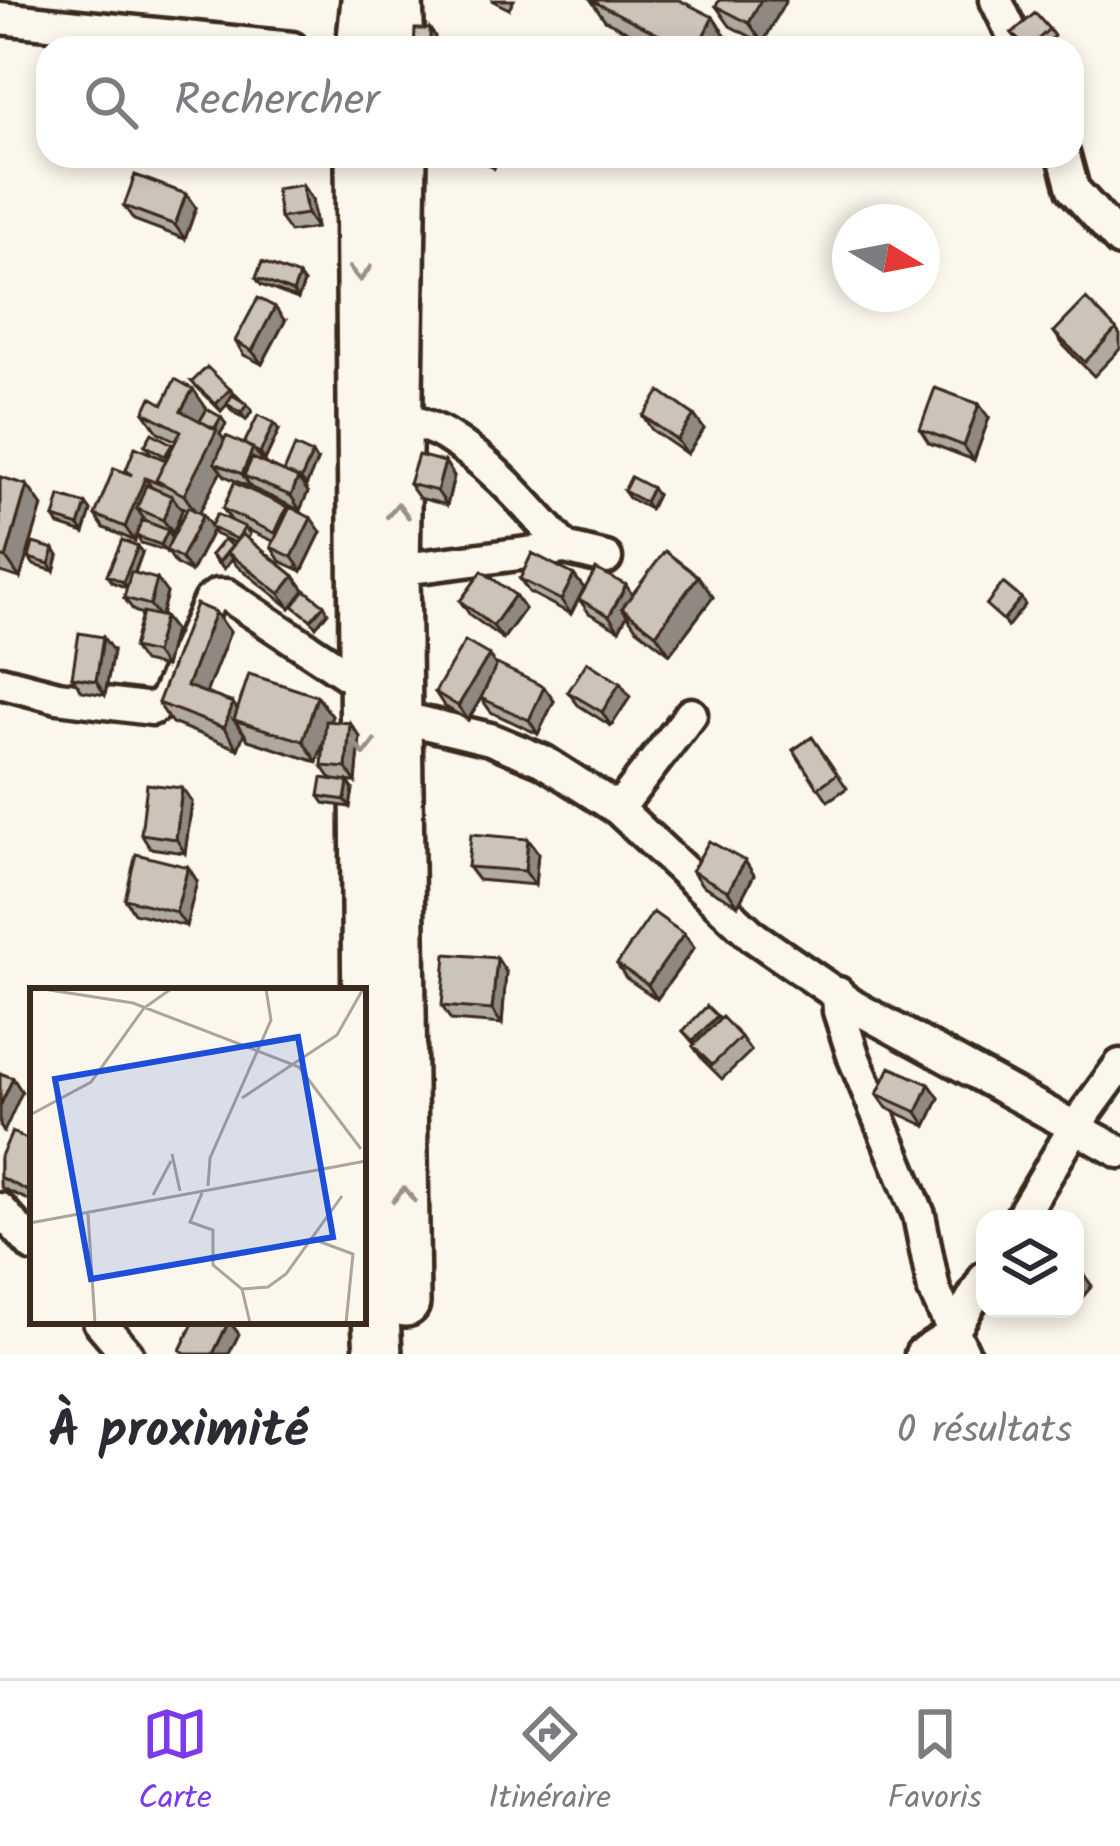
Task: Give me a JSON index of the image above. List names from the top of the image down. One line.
{"north":"right","page":{"search":"Rechercher","heading":["À proximité","0 résultats"],"nav":["Carte","Itinéraire","Favoris"]}}
